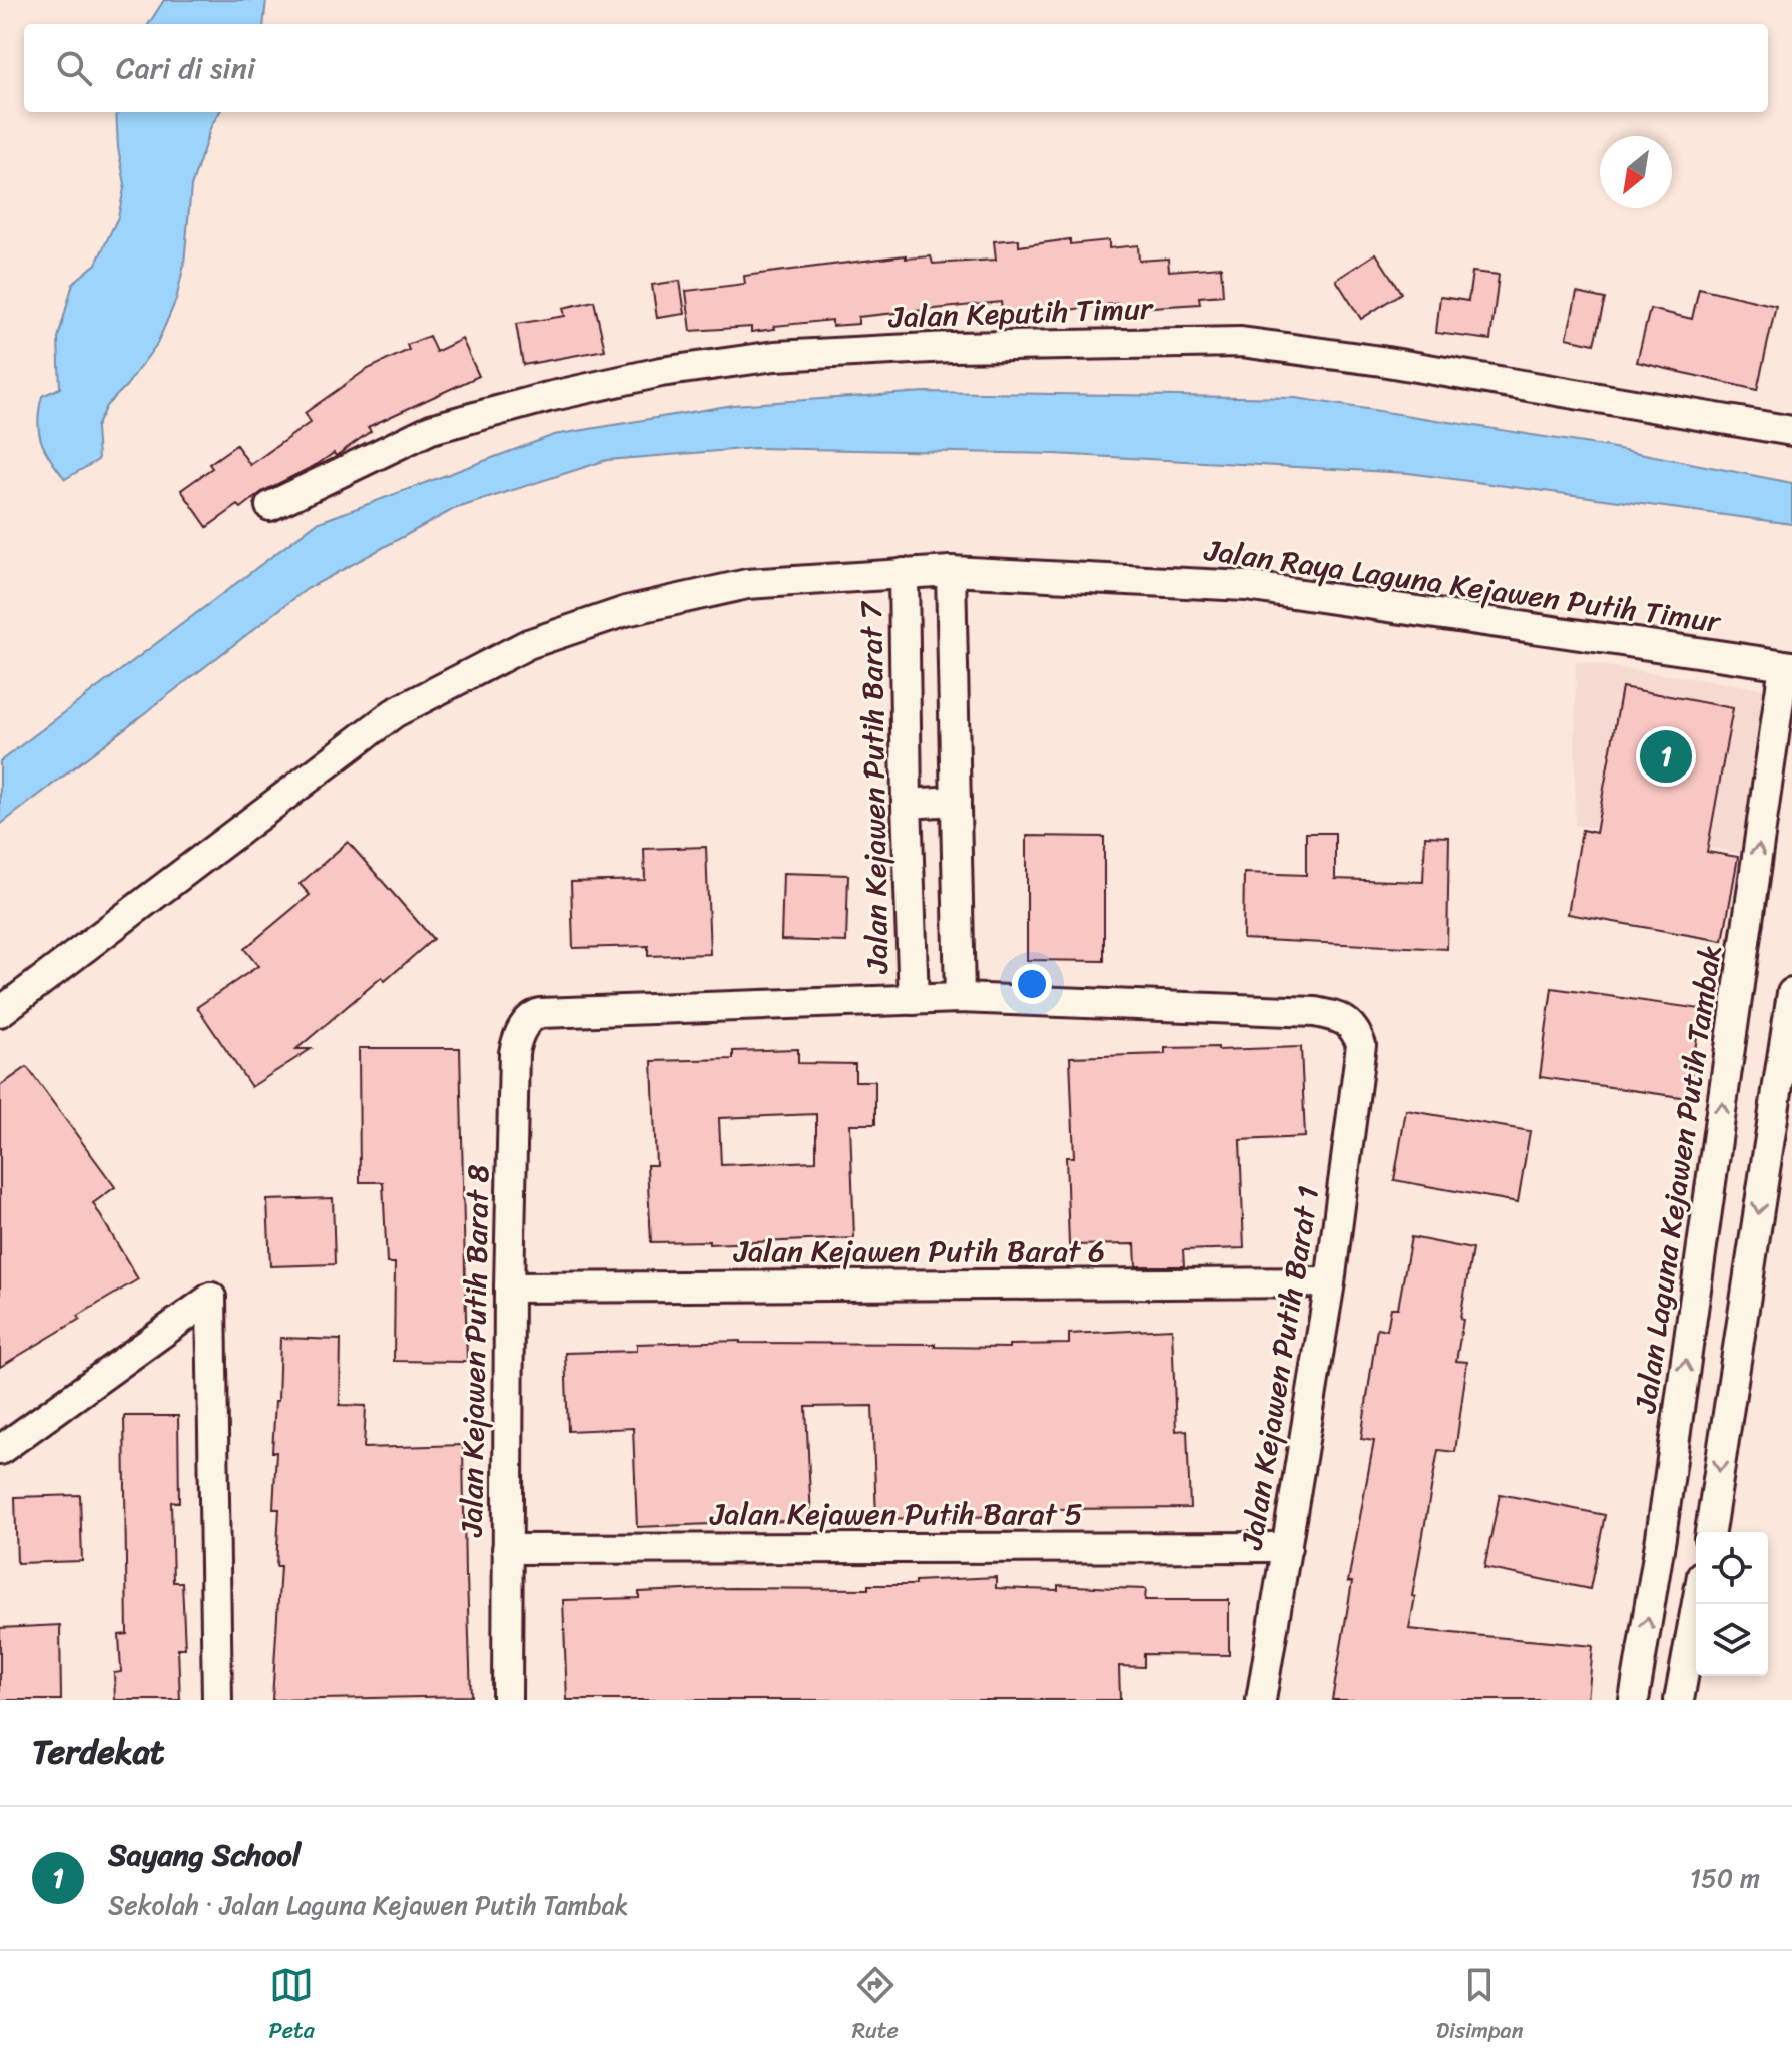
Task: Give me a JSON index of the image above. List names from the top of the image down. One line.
{"streets":{"street":["Jalan Keputih Timur","Jalan Raya Laguna Kejawen Putih Timur","Jalan Kejawen Putih Barat 7","Jalan Laguna Kejawen Putih Tambak","Jalan Kejawen Putih Barat 6","Jalan Kejawen Putih Barat 8","Jalan Kejawen Putih Barat 1","Jalan Kejawen Putih Barat 5"]},"crossings":[["Jalan Raya Laguna Kejawen Putih Timur","Jalan Kejawen Putih Barat 7"],["Jalan Raya Laguna Kejawen Putih Timur","Jalan Laguna Kejawen Putih Tambak"],["Jalan Kejawen Putih Barat 7","Jalan Kejawen Putih Barat 8"],["Jalan Kejawen Putih Barat 7","Jalan Kejawen Putih Barat 1"],["Jalan Kejawen Putih Barat 6","Jalan Kejawen Putih Barat 8"],["Jalan Kejawen Putih Barat 6","Jalan Kejawen Putih Barat 1"],["Jalan Kejawen Putih Barat 8","Jalan Kejawen Putih Barat 5"],["Jalan Kejawen Putih Barat 1","Jalan Kejawen Putih Barat 5"]],"north":"bottom left","page":{"search":"Cari di sini","pins":"1","heading":"Terdekat","list":[{"mark":"1","name":"Sayang School","note":"Sekolah · Jalan Laguna Kejawen Putih Tambak","value":"150 m"}],"nav":["Peta","Rute","Disimpan"]}}
